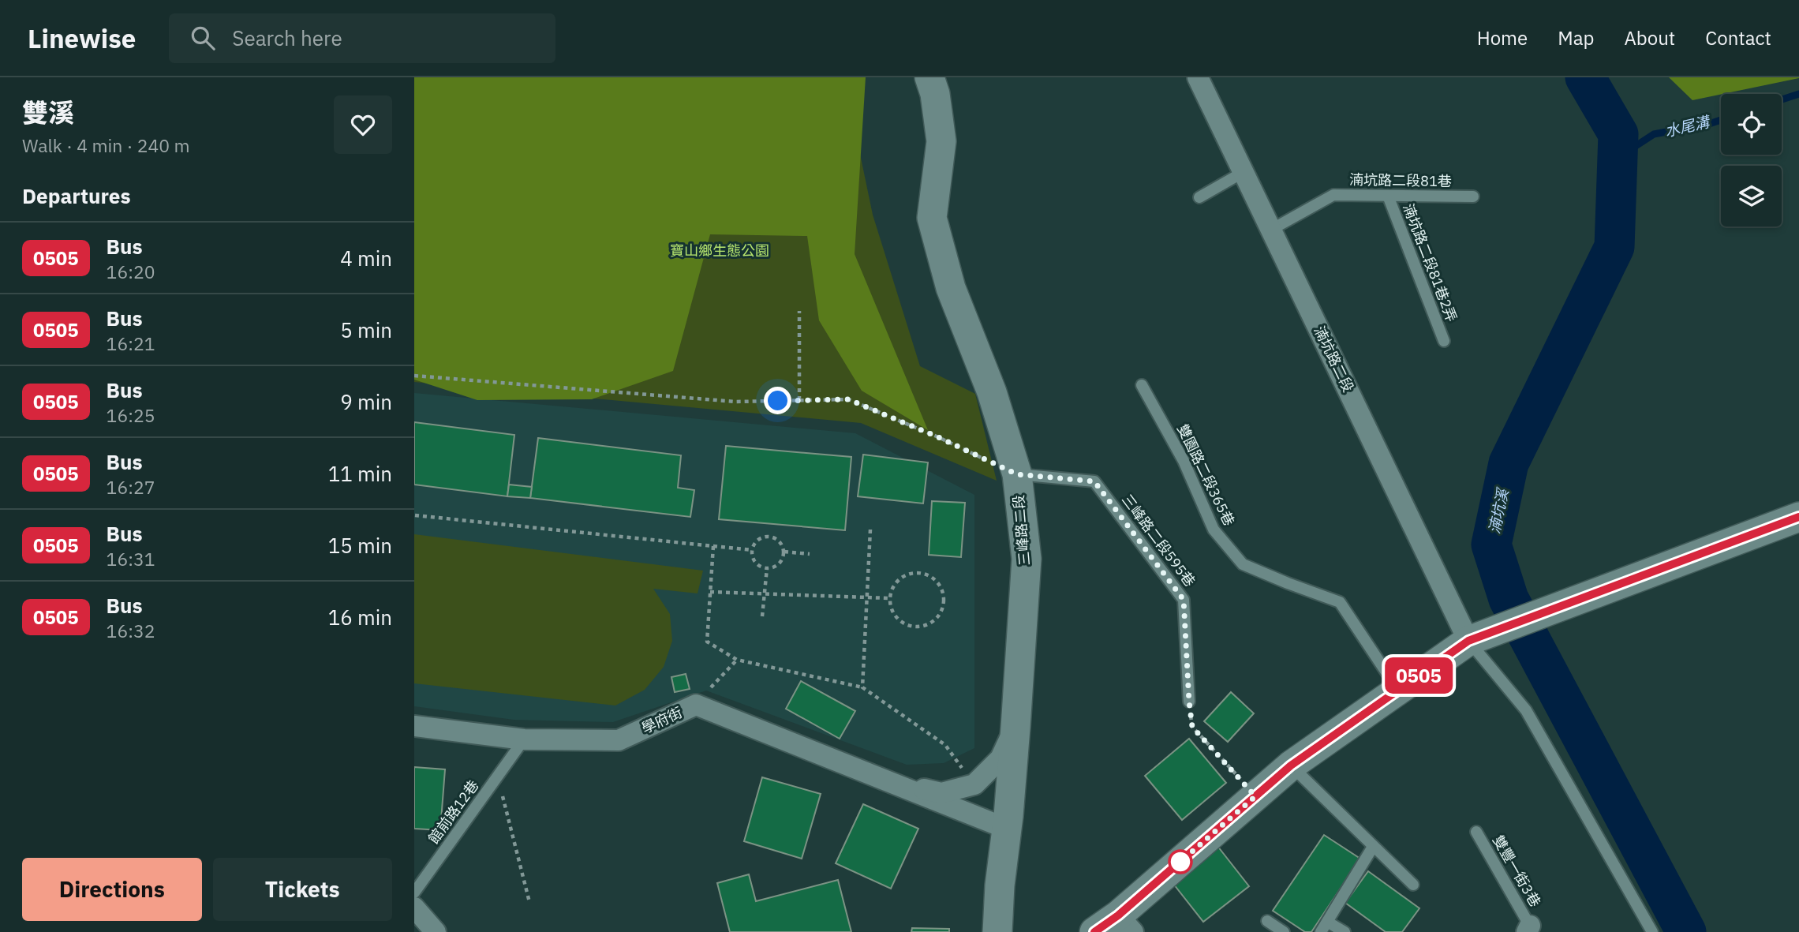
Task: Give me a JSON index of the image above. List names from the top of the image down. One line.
{"streets":{"street":["湳坑路二段","三峰路二段","學府街"],"lane":["湳坑路二段81巷","湳坑路二段81巷2弄","雙園路二段365巷","三峰路二段595巷","館前路12巷","雙豐一街3巷"]},"crossings":[["湳坑路二段81巷","湳坑路二段81巷2弄"],["湳坑路二段81巷","湳坑路二段"],["三峰路二段","三峰路二段595巷"],["三峰路二段","學府街"],["學府街","館前路12巷"]],"water":["水尾溝","湳坑溪"],"parks":["寶山鄉生態公園"],"lines":["bus line 0505"],"page":{"header":"Linewise","search":"Search here","nav":["Home","Map","About","Contact"],"heading":[["雙溪","Walk · 4 min · 240 m"],"Departures"],"on_map":"0505","list":[{"mark":"0505","name":"Bus","note":"16:20","value":"4 min"},{"mark":"0505","name":"Bus","note":"16:21","value":"5 min"},{"mark":"0505","name":"Bus","note":"16:25","value":"9 min"},{"mark":"0505","name":"Bus","note":"16:27","value":"11 min"},{"mark":"0505","name":"Bus","note":"16:31","value":"15 min"},{"mark":"0505","name":"Bus","note":"16:32","value":"16 min"}],"buttons":["Directions","Tickets"]}}
